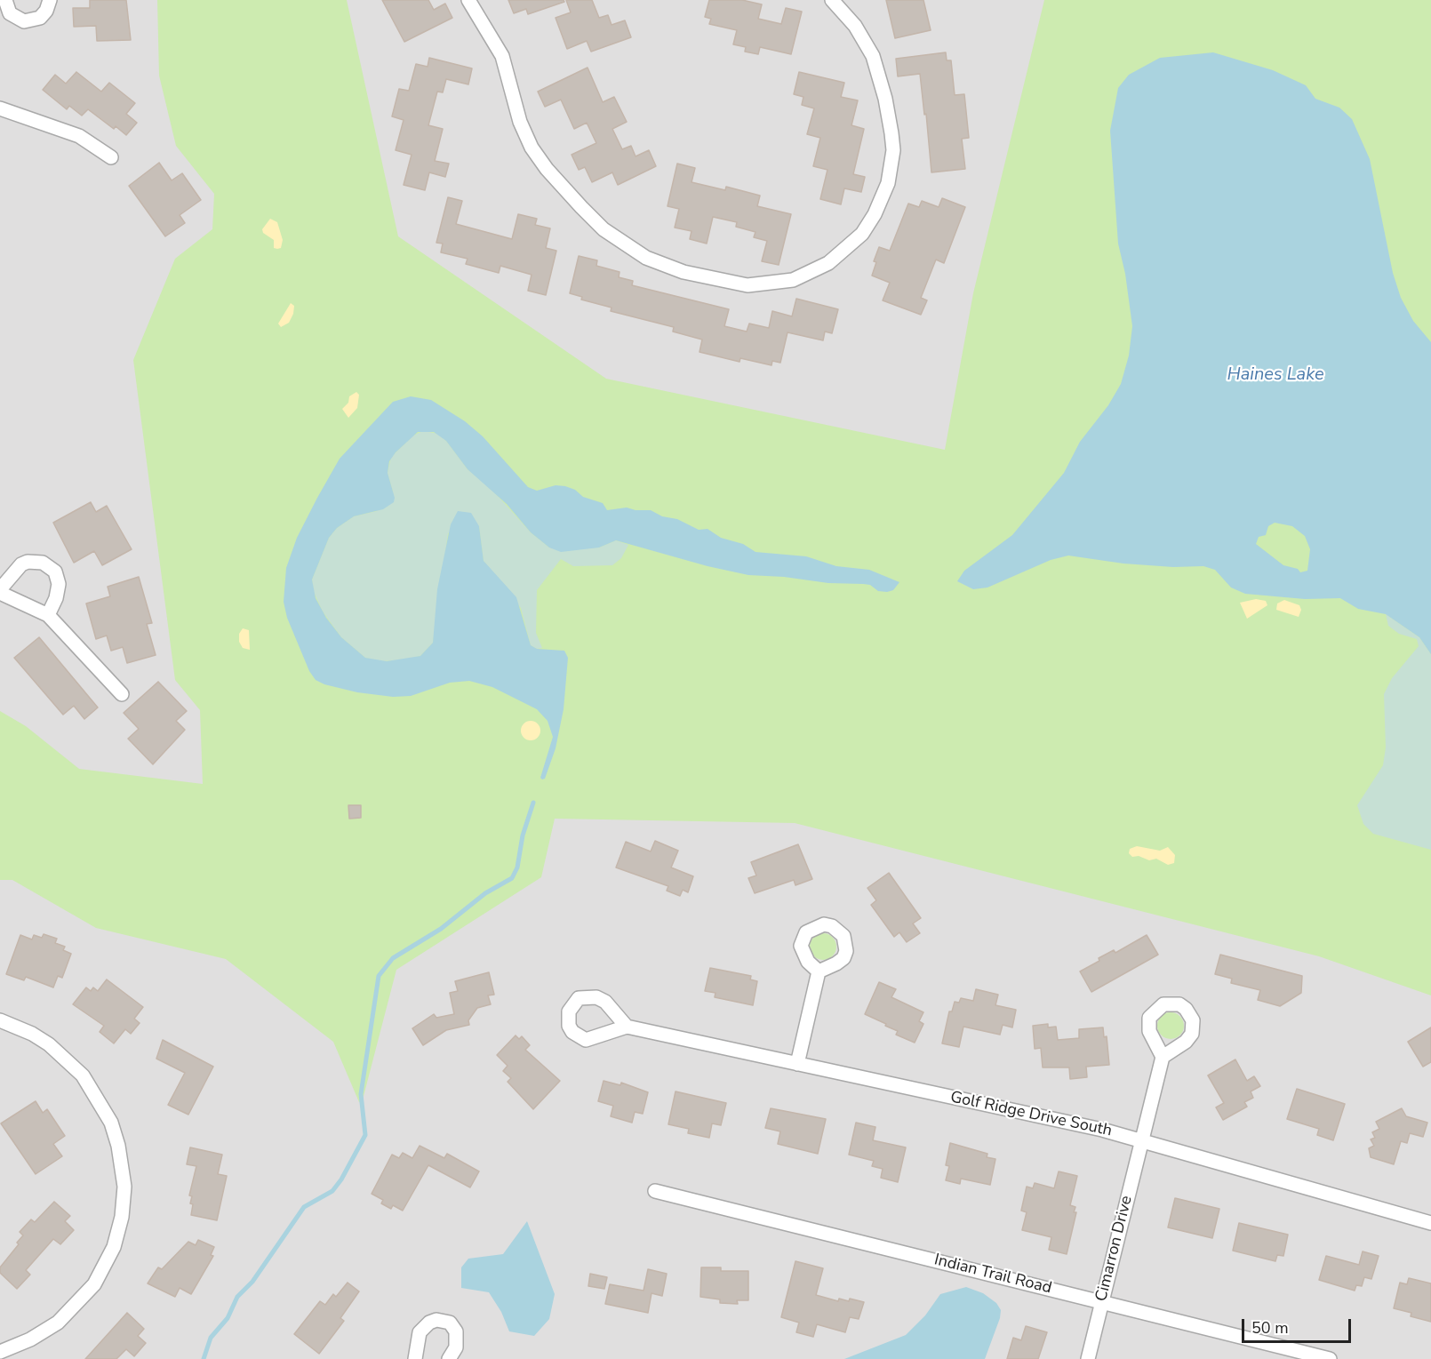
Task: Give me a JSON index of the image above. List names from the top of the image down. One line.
{"streets":{"street":["Golf Ridge Drive South","Cimarron Drive","Indian Trail Road"]},"crossings":[["Golf Ridge Drive South","Cimarron Drive"],["Cimarron Drive","Indian Trail Road"]],"water":["Haines Lake"],"scale_bar":"50 m"}
